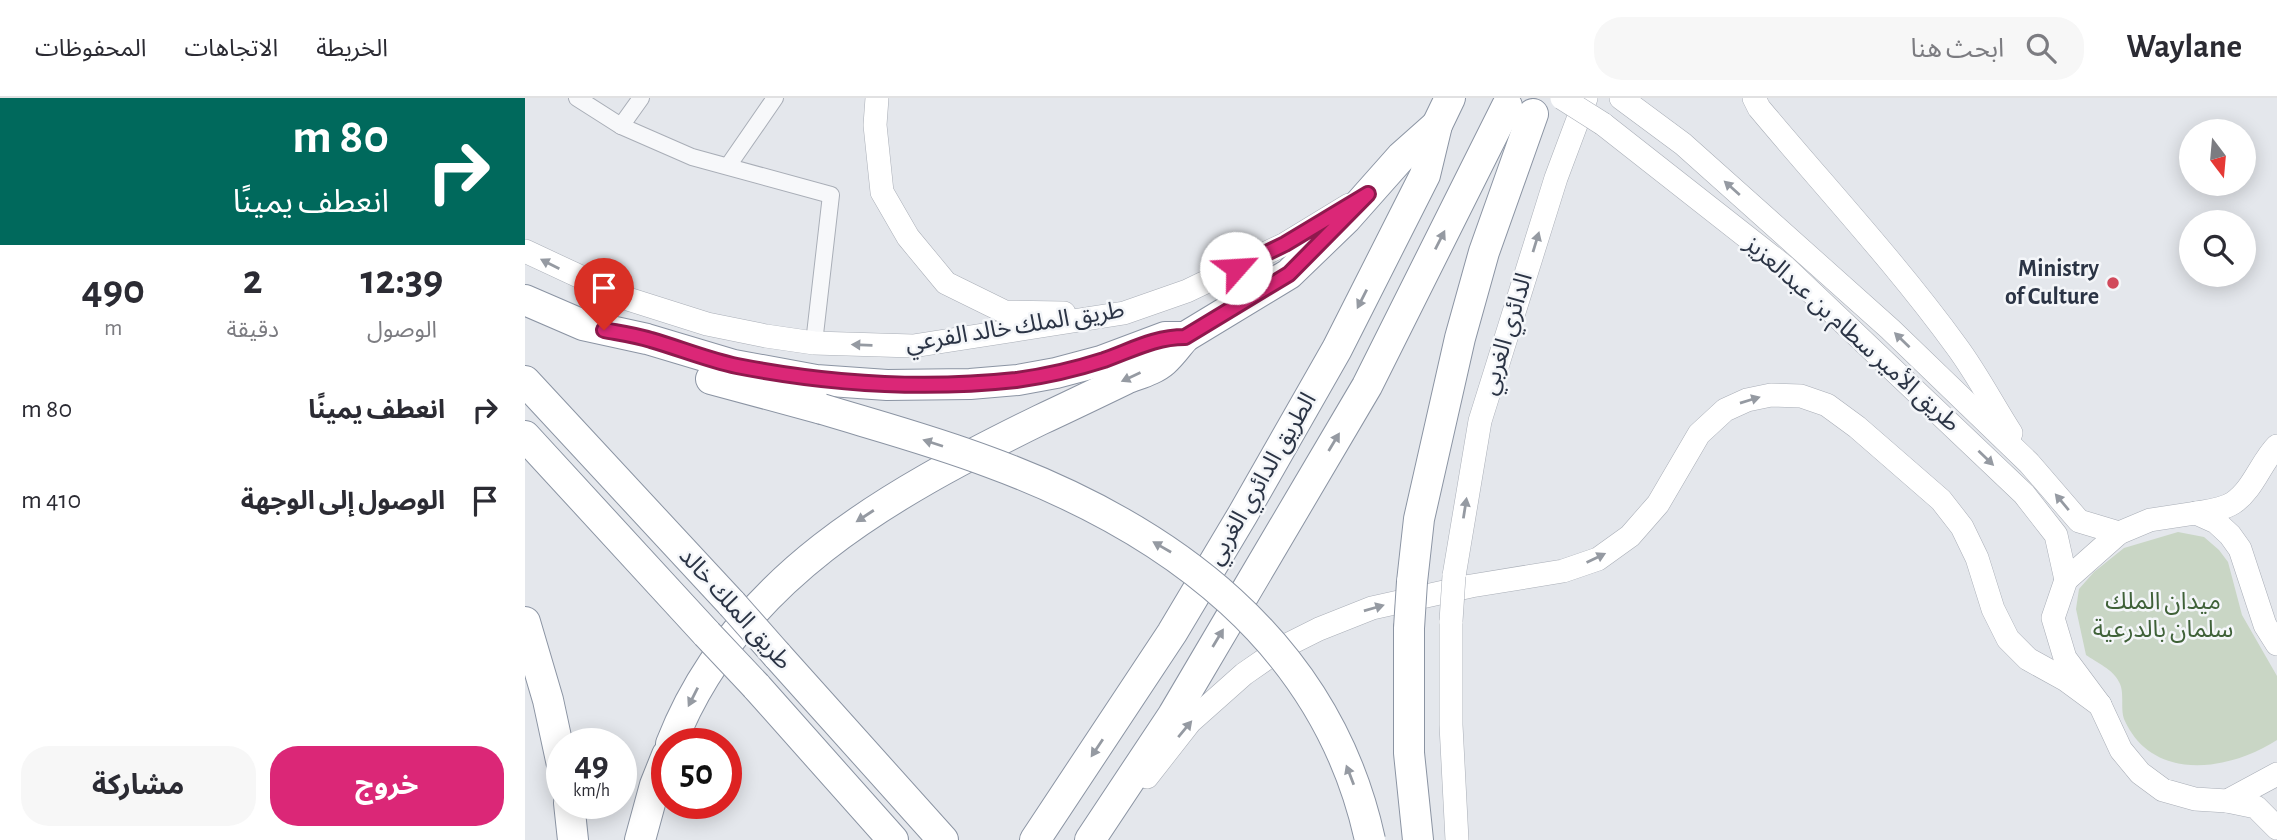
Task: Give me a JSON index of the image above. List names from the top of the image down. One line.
{"streets":{"highway":["الطريق الدائري الغربي","طريق الملك خالد"],"street":["طريق الملك خالد الفرعي","الدائري الغربي","طريق الأمير سطام بن عبدالعزيز"]},"one_way":["طريق الملك خالد الفرعي","الدائري الغربي"],"parks":["ميدان الملك سلمان بالدرعية"],"places":["Ministry of Culture"],"north":"bottom","page":{"header":"Waylane","search":"ابحث هنا","nav":["الخريطة","الاتجاهات","المحفوظات"],"turn":["80 m","انعطف يمينًا"],"eta":["12:39","الوصول","2","دقيقة","490","m"],"list":[{"name":"انعطف يمينًا","value":"80 m"},{"name":"الوصول إلى الوجهة","value":"410 m"}],"speed":"49 km/h","limit":"50","buttons":["خروج","مشاركة"]}}
